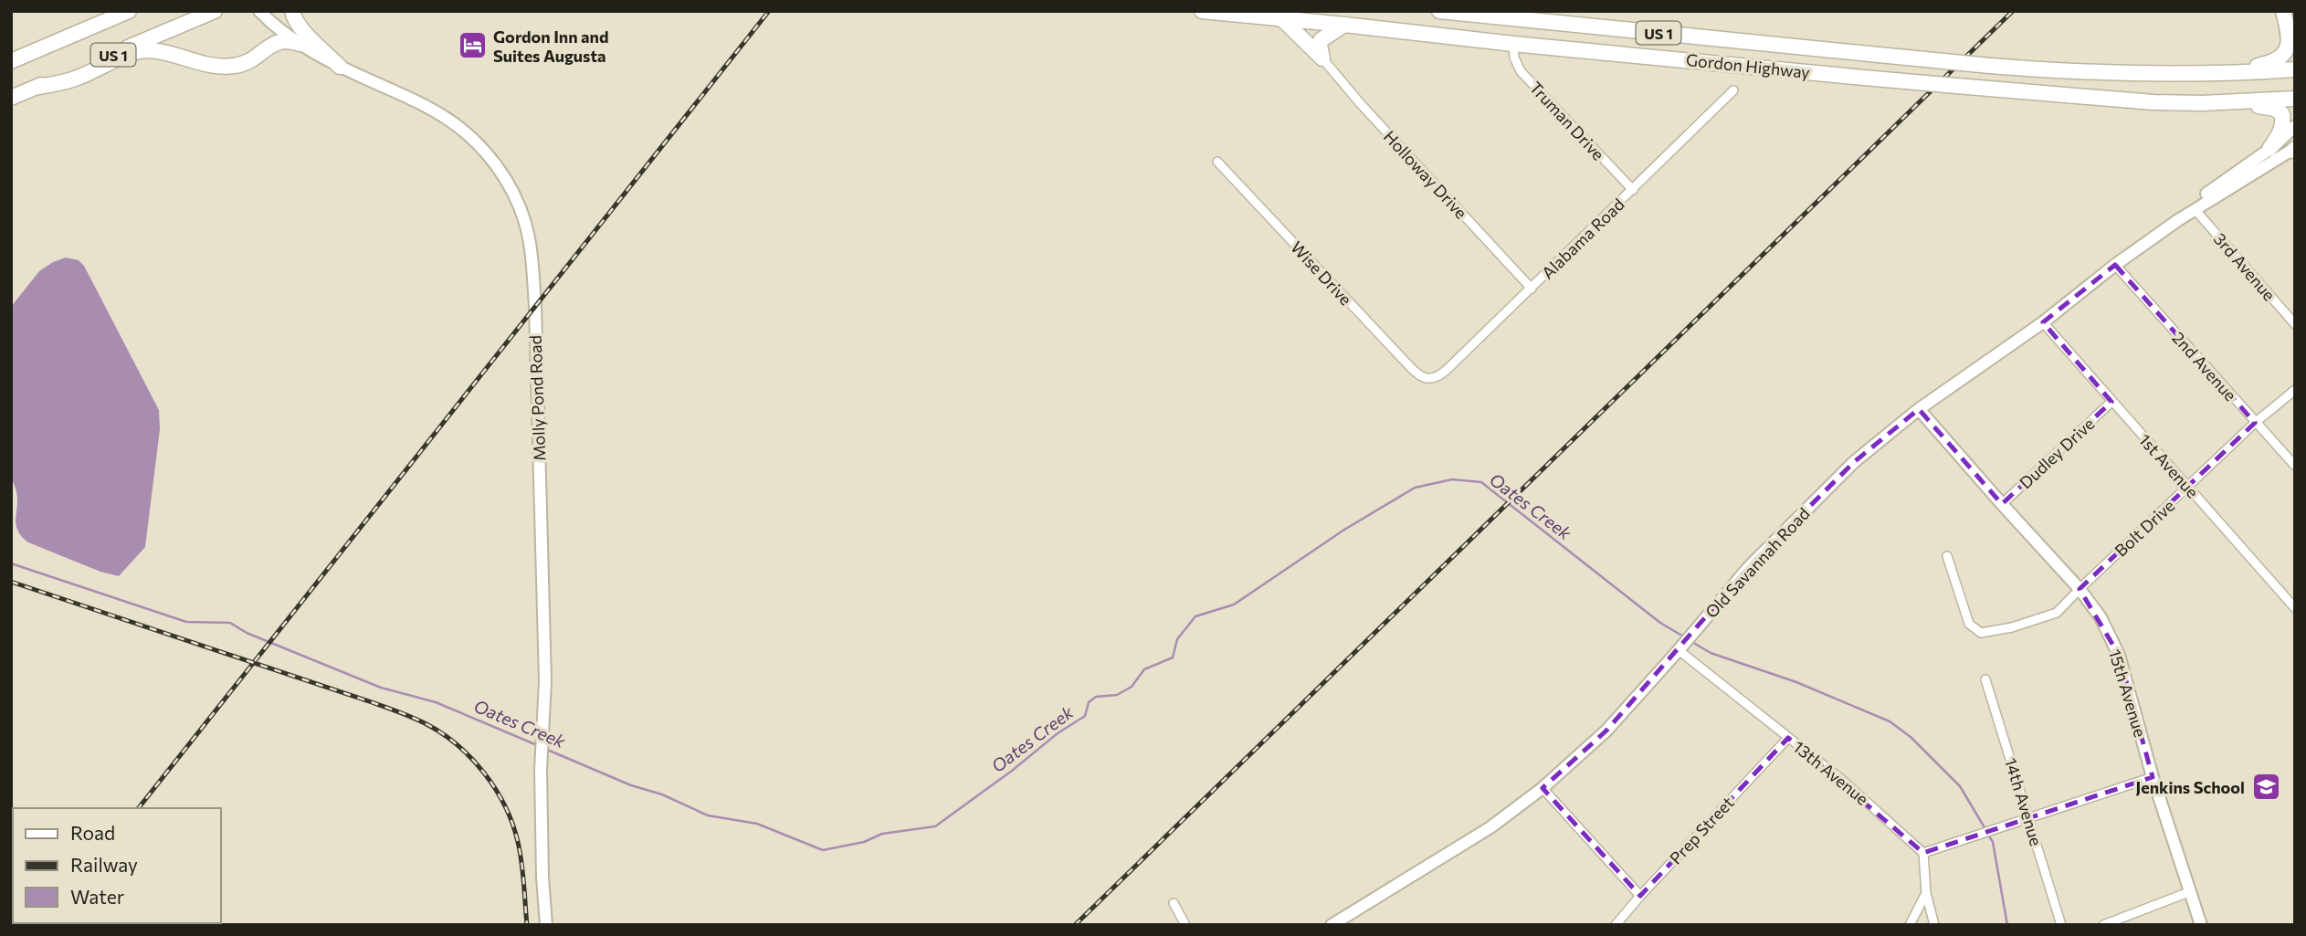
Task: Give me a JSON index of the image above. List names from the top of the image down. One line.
{"streets":{"highway":["US 1","Gordon Highway"],"street":["Truman Drive","Holloway Drive","Alabama Road","3rd Avenue","Wise Drive","2nd Avenue","Molly Pond Road","Dudley Drive","1st Avenue","Bolt Drive","Old Savannah Road","15th Avenue","13th Avenue","14th Avenue","Prep Street"]},"crossings":[["Gordon Highway","Truman Drive"],["Truman Drive","Alabama Road"],["Holloway Drive","Alabama Road"],["Alabama Road","Wise Drive"],["3rd Avenue","Old Savannah Road"],["2nd Avenue","Bolt Drive"],["2nd Avenue","Old Savannah Road"],["Dudley Drive","1st Avenue"],["Dudley Drive","15th Avenue"],["1st Avenue","Bolt Drive"],["1st Avenue","Old Savannah Road"],["Bolt Drive","15th Avenue"],["Old Savannah Road","15th Avenue"],["Old Savannah Road","13th Avenue"],["13th Avenue","Prep Street"]],"water":["Oates Creek"],"places":{"hotel":["Gordon Inn and Suites Augusta"],"school or university":["Jenkins School"]},"legend":["Road","Railway","Water"]}
